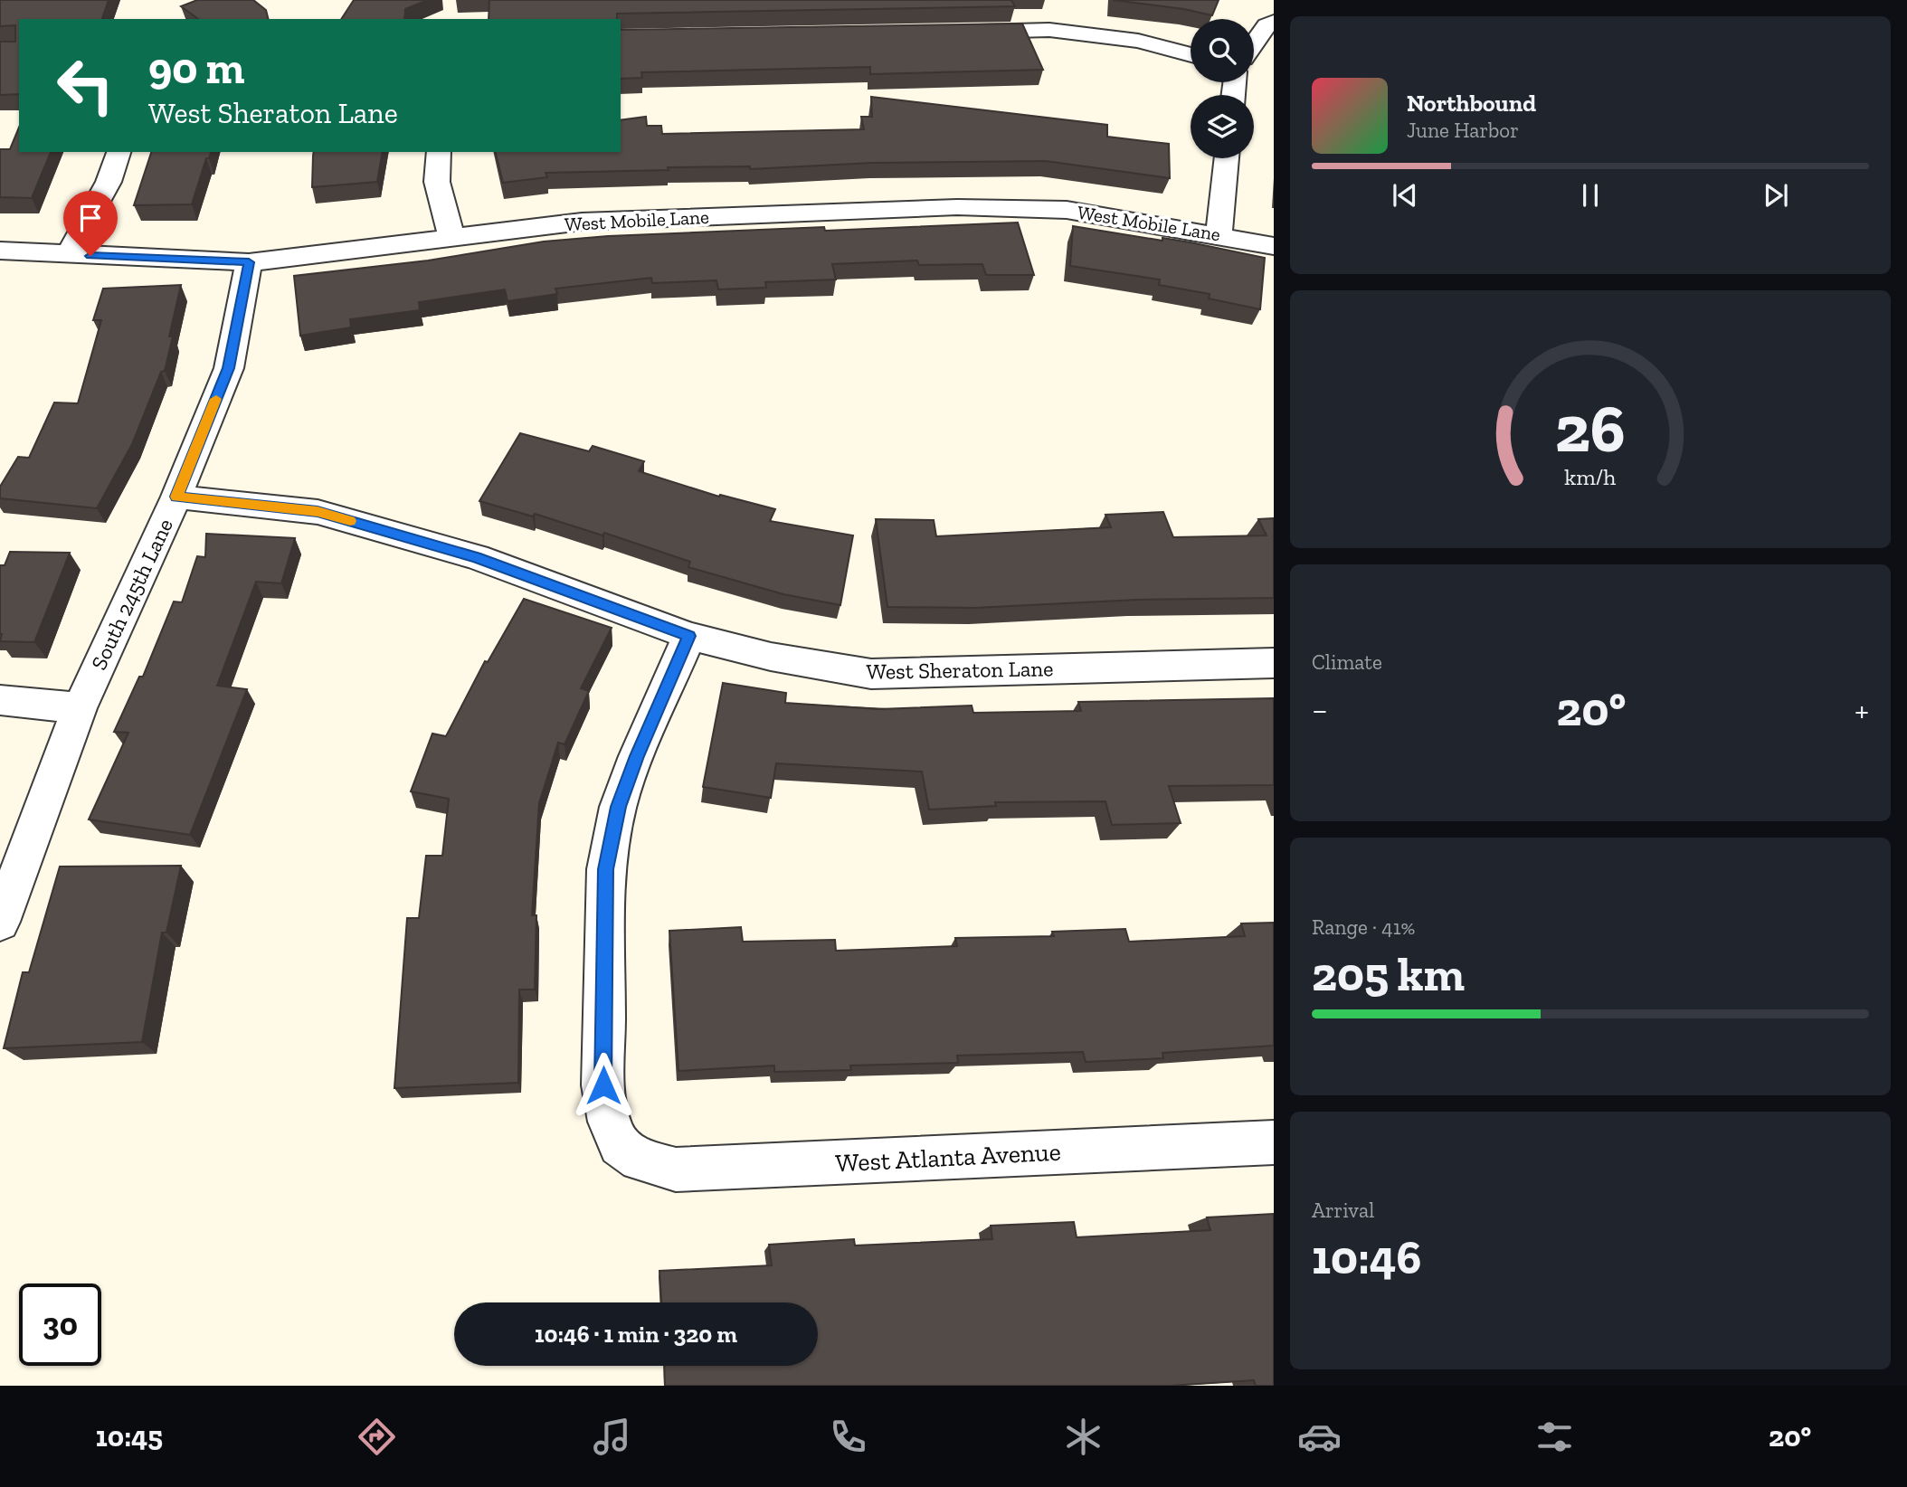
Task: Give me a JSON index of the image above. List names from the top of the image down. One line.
{"streets":{"street":["West Mobile Lane","South 245th Lane","West Sheraton Lane","West Atlanta Avenue"]},"crossings":[["West Mobile Lane","South 245th Lane"],["South 245th Lane","West Sheraton Lane"],["West Sheraton Lane","West Atlanta Avenue"]],"page":{"turn":["90 m","West Sheraton Lane"],"song":["Northbound","June Harbor"],"tile":["Climate",["Range · 41%","205 km"],["Arrival","10:46"]],"heat":["−","20°","+"],"limit":"30","trip":"10:46 · 1 min · 320 m","tabs":["10:45","20°"],"gauge":["26","km/h"]}}
